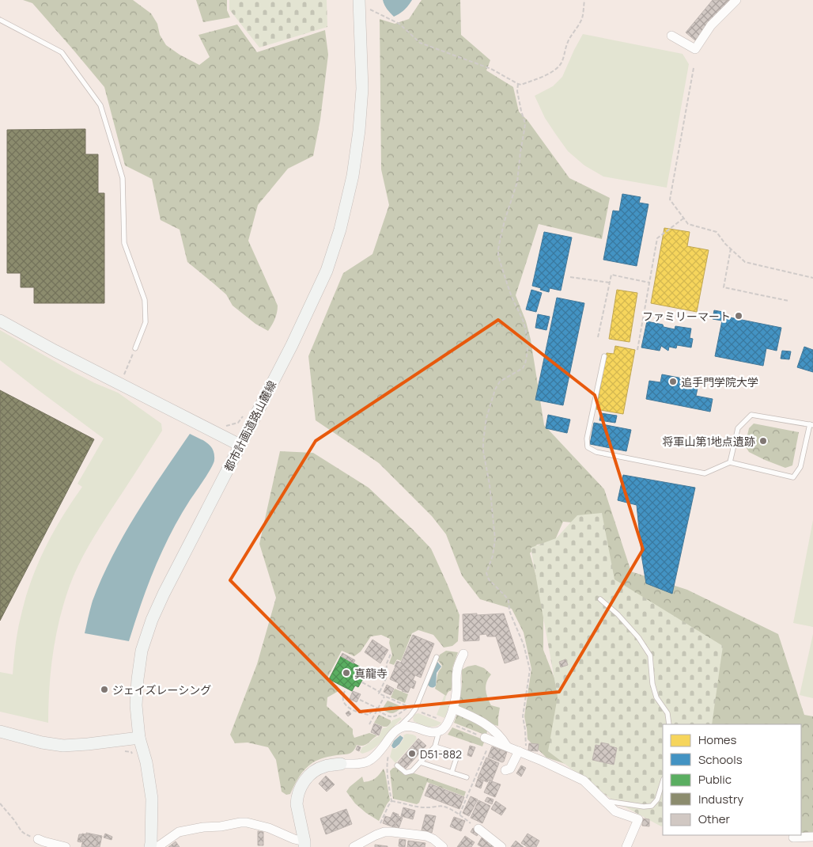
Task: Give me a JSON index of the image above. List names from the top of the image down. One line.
{"streets":{"street":["都市計画道路山麓線"]},"places":["ファミリーマート","追手門学院大学","将軍山第1地点遺跡","真龍寺","ジェイズレーシング","D51-882"],"legend":["Homes","Schools","Public","Industry","Other"]}
